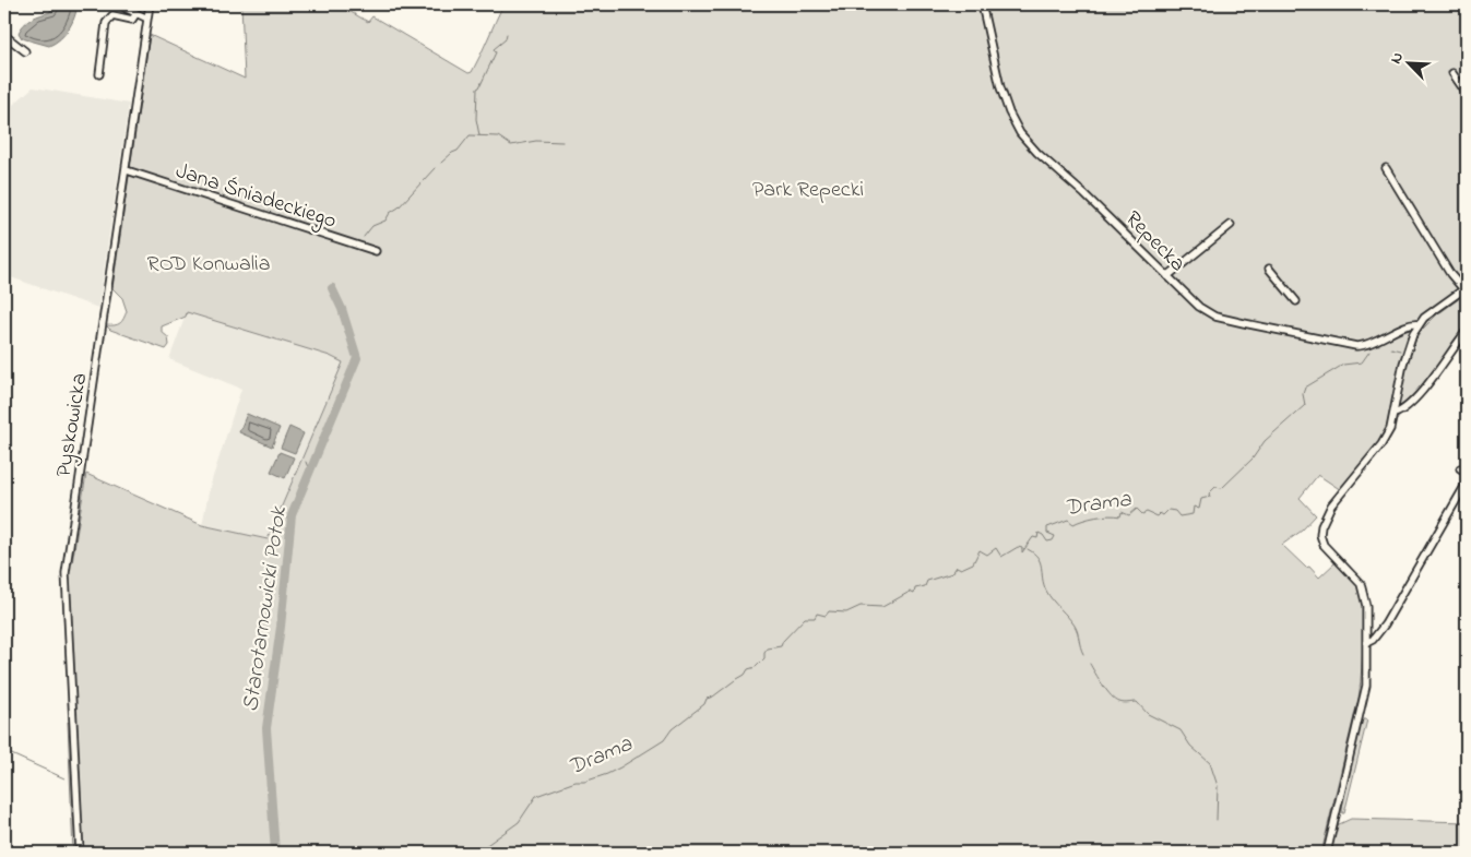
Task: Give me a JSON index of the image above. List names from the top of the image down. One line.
{"streets":{"street":["Jana Śniadeckiego","Repecka","Pyskowicka"]},"crossings":[["Jana Śniadeckiego","Pyskowicka"]],"water":["Drama","Starotarnowicki Potok"],"parks":["Park Repecki","ROD Konwalia"],"north":"top left"}
